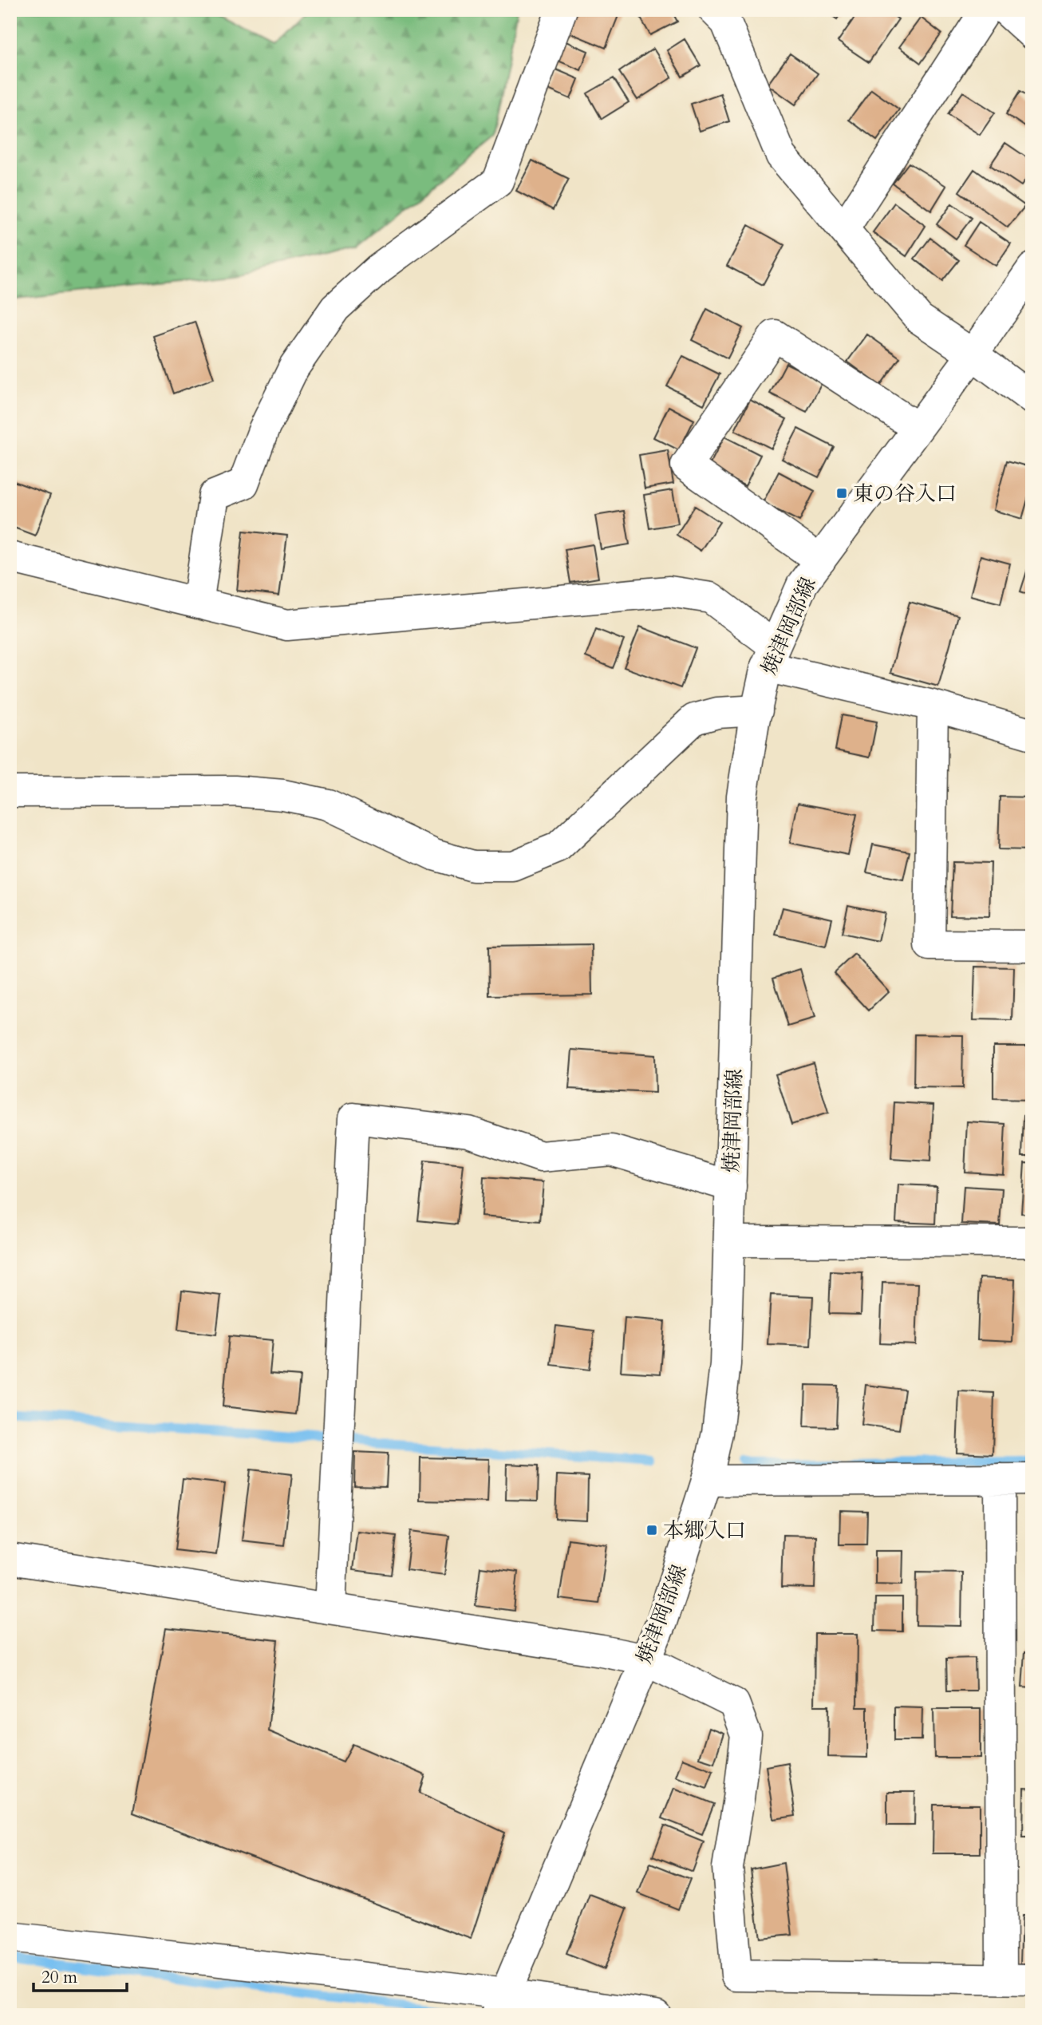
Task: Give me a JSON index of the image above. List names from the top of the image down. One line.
{"streets":{"street":["焼津岡部線"]},"places":{"transit":["東の谷入口","本郷入口"]},"scale_bar":"20 m"}
